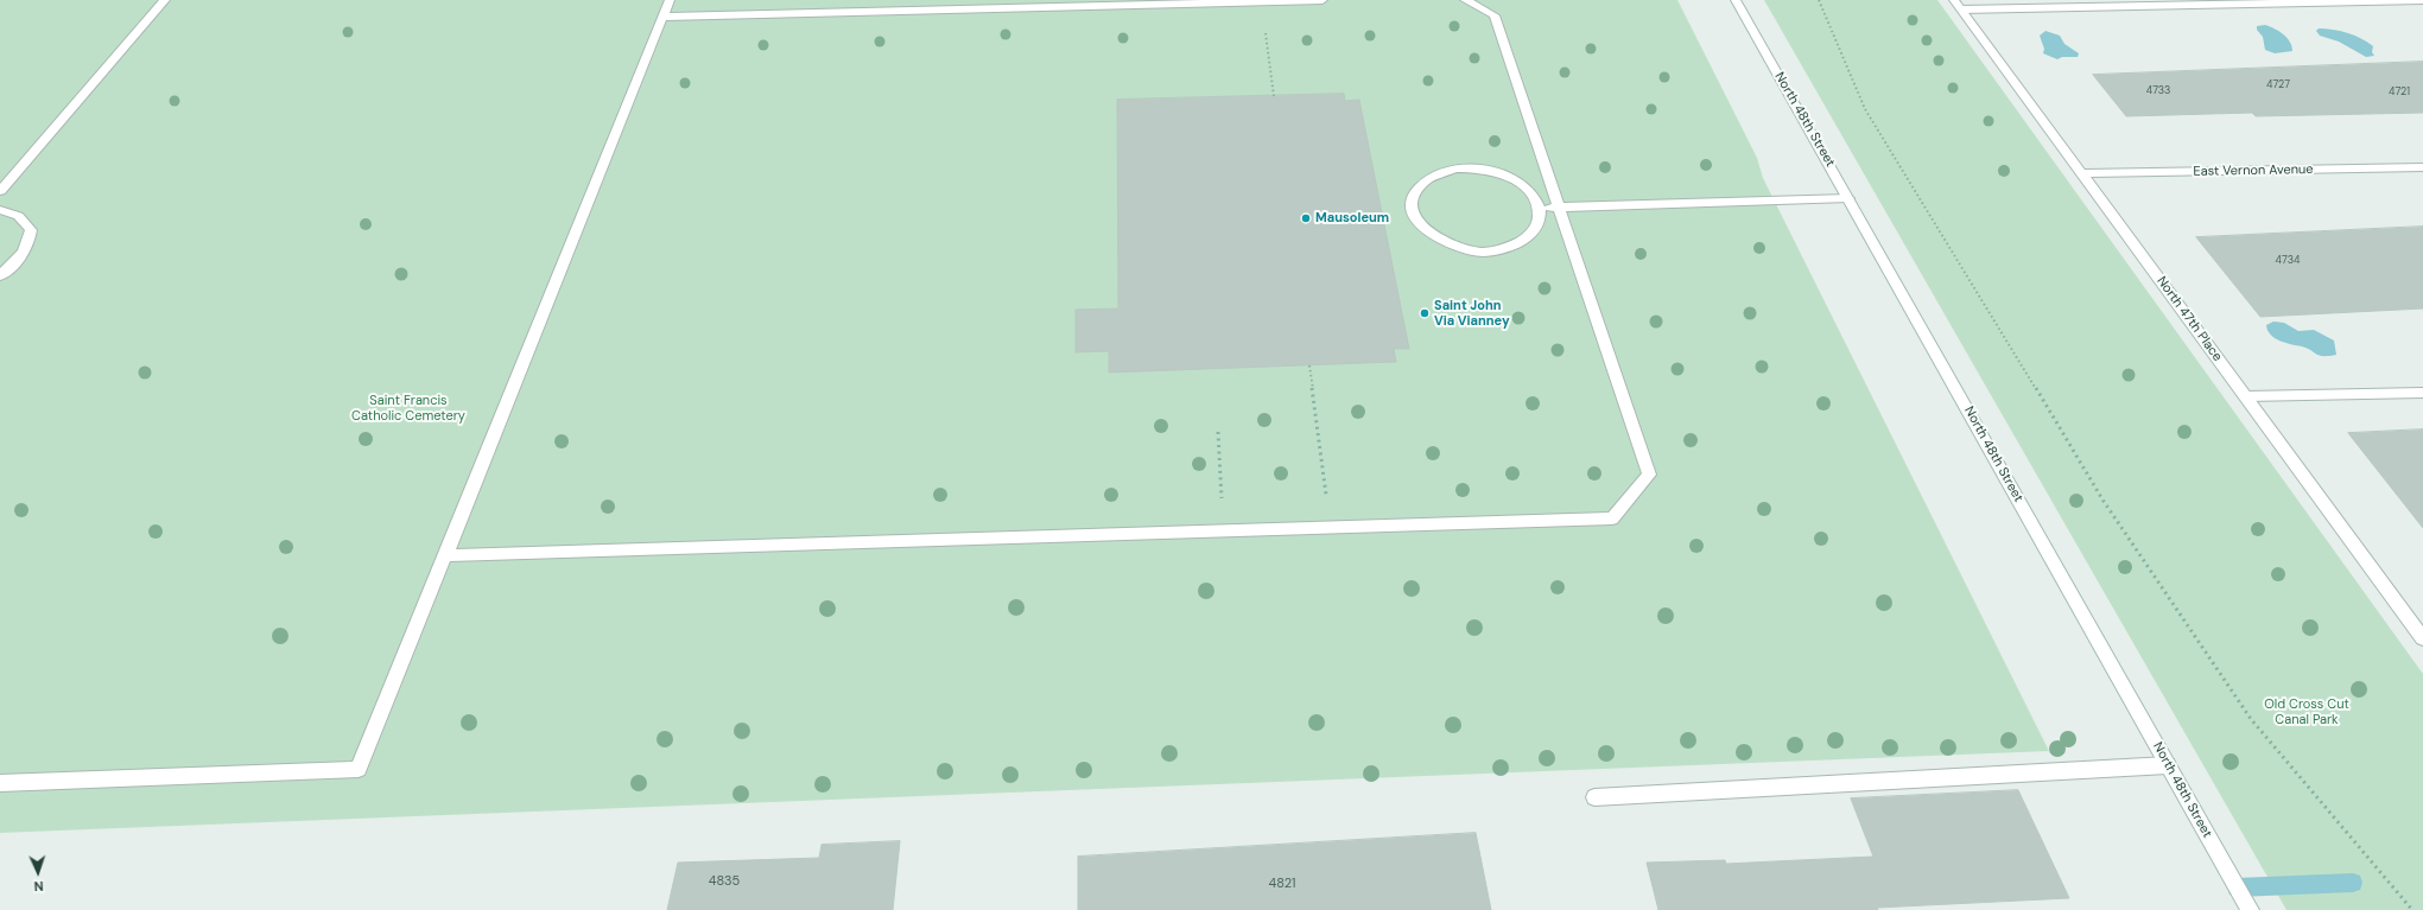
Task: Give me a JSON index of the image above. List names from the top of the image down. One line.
{"streets":{"street":["North 48th Street","East Vernon Avenue","North 47th Place"]},"crossings":[["East Vernon Avenue","North 47th Place"]],"parks":["Saint Francis Catholic Cemetery","Old Cross Cut Canal Park"],"places":["Mausoleum","Saint John Via Vianney"],"house_numbers":["4727","4733","4721","4734","4835","4821"],"north":"bottom"}
